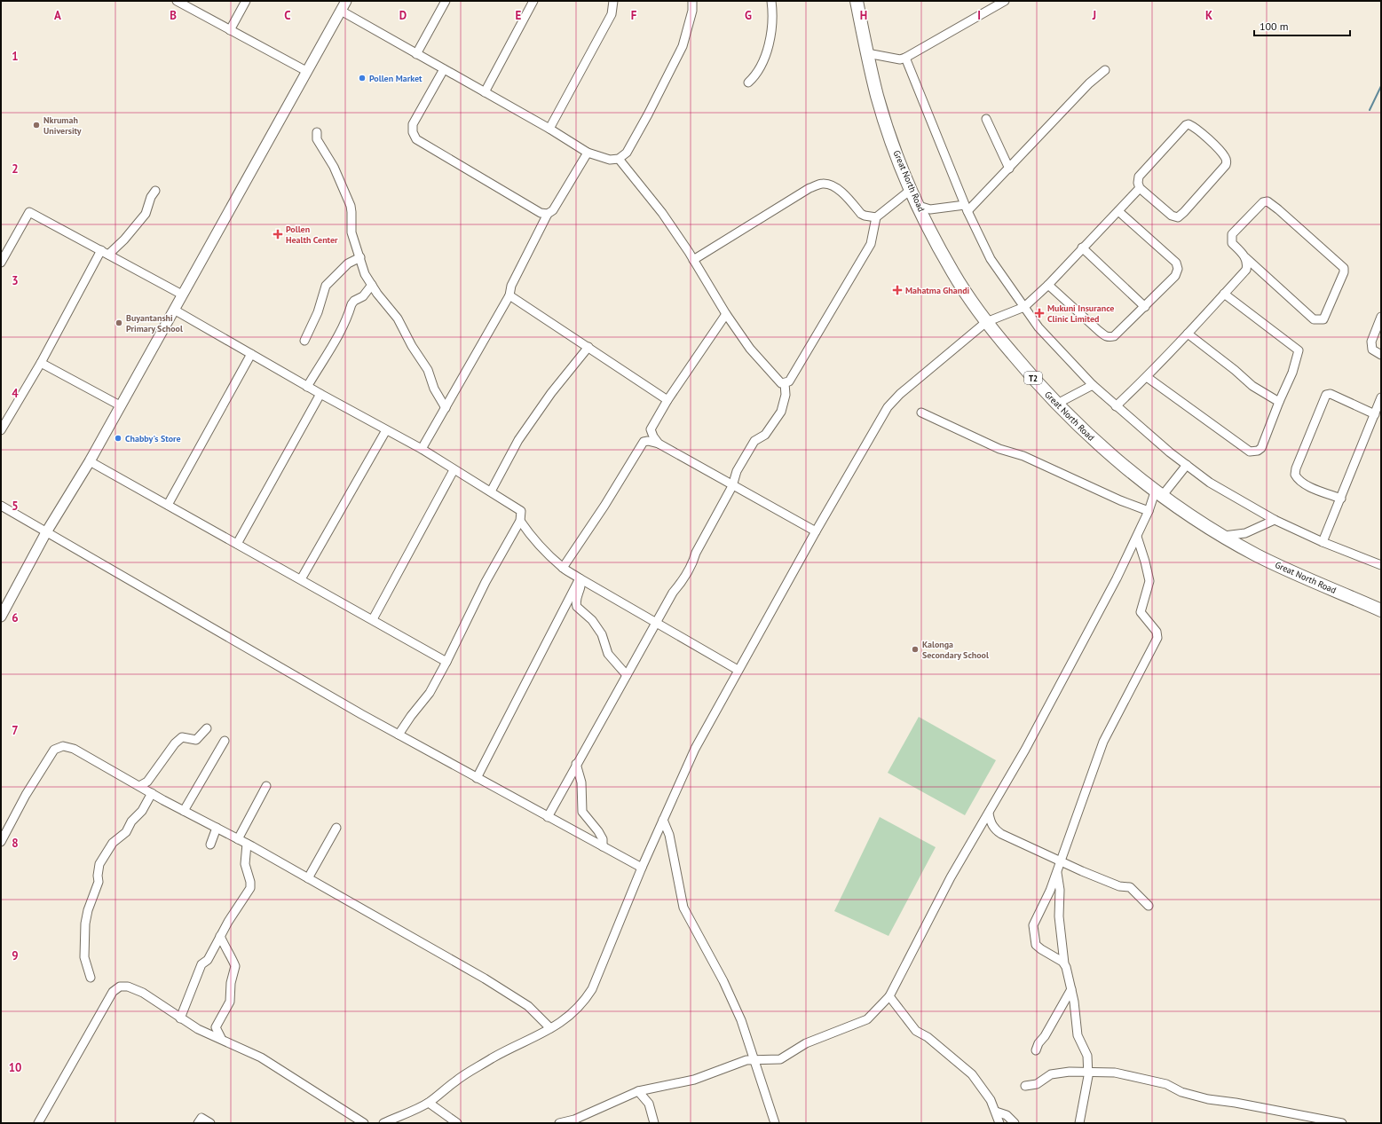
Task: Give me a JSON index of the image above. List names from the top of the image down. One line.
{"streets":{"highway":["Great North Road","T2"]},"places":{"other":["Pollen Market","Nkrumah University","Buyantanshi Primary School","Chabby's Store","Kalonga Secondary School"],"health":["Pollen Health Center","Mahatma Ghandi","Mukuni Insurance Clinic Limited"]},"scale_bar":"100 m","grid":{"columns":["A","B","C","D","E","F","G","H","I","J","K"],"rows":["1","2","3","4","5","6","7","8","9","10"]}}
